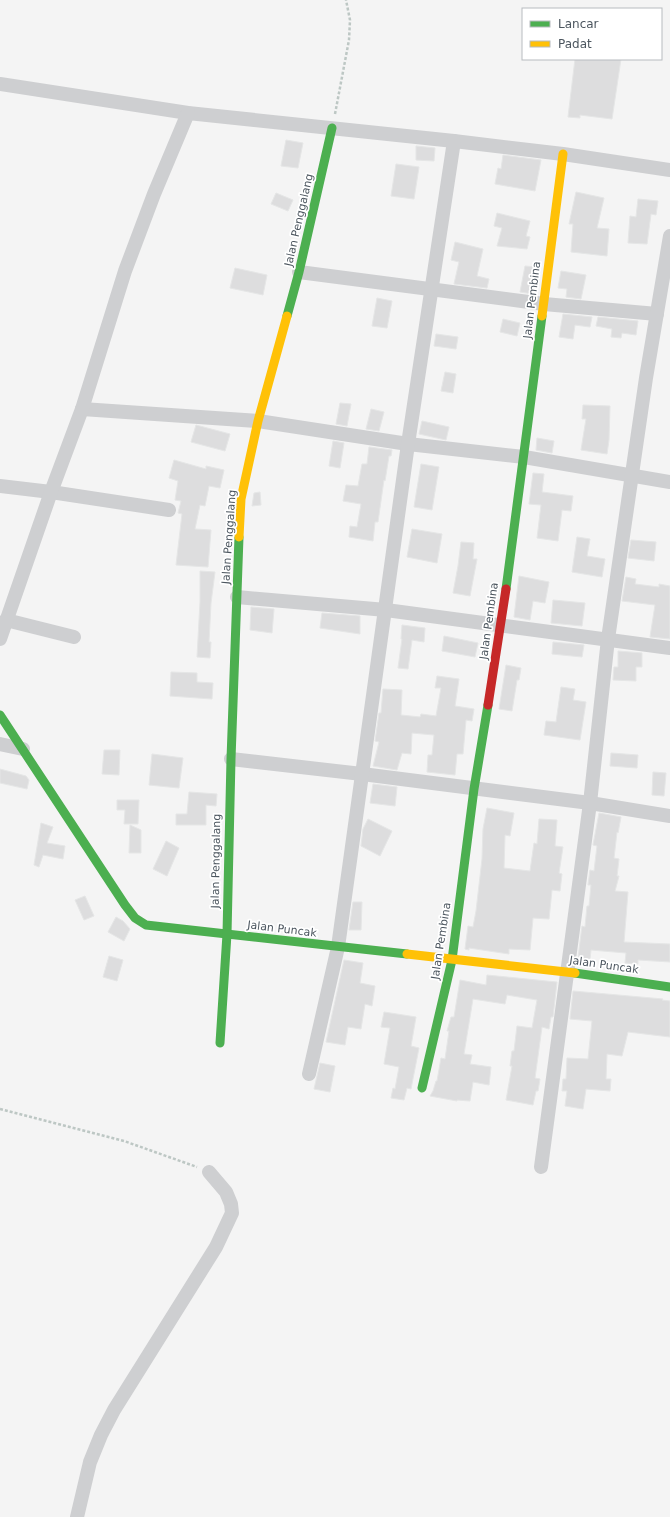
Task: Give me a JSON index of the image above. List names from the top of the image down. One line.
{"streets":{"street":["Jalan Penggalang","Jalan Pembina","Jalan Puncak"]},"crossings":[["Jalan Penggalang","Jalan Puncak"],["Jalan Pembina","Jalan Puncak"]],"legend":["Lancar","Padat"]}
